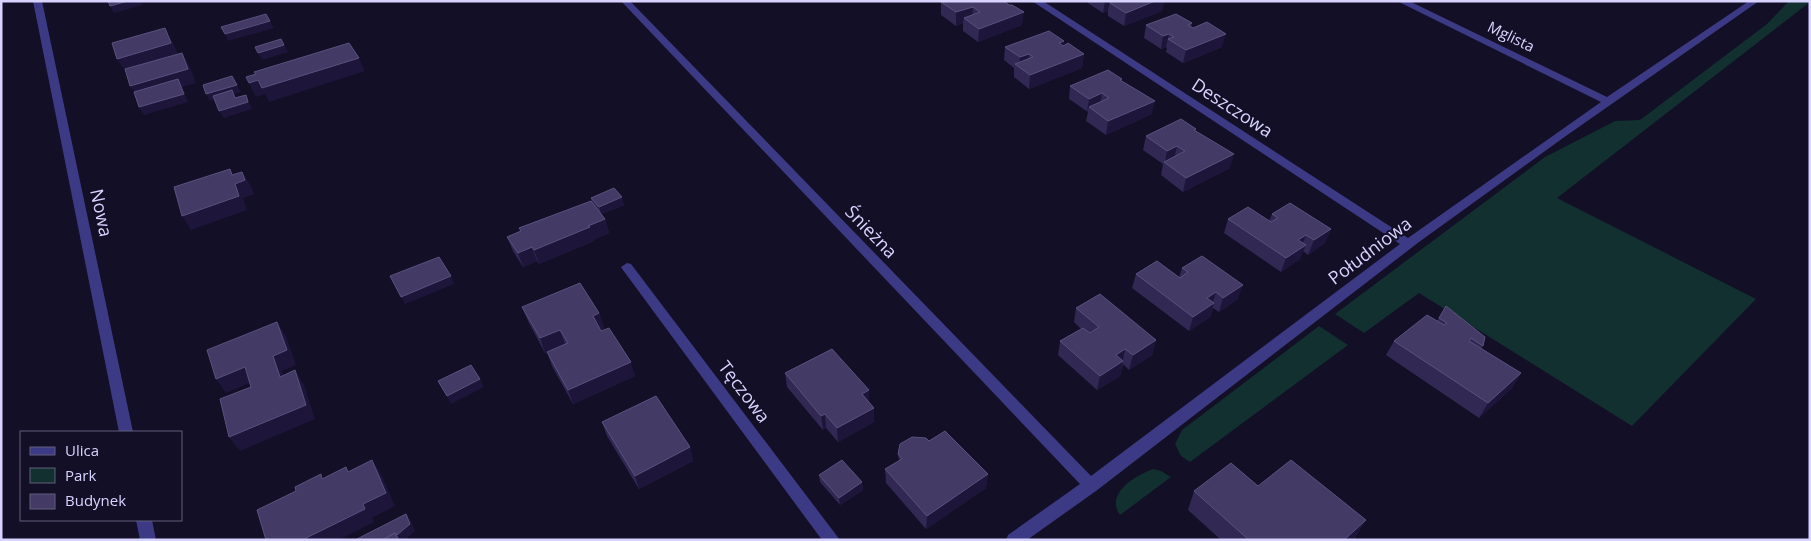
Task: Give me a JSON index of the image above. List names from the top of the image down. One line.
{"streets":{"street":["Mglista","Deszczowa","Nowa","Śnieżna","Południowa","Tęczowa"]},"crossings":[["Mglista","Południowa"],["Deszczowa","Południowa"],["Śnieżna","Południowa"]],"legend":["Ulica","Park","Budynek"]}
